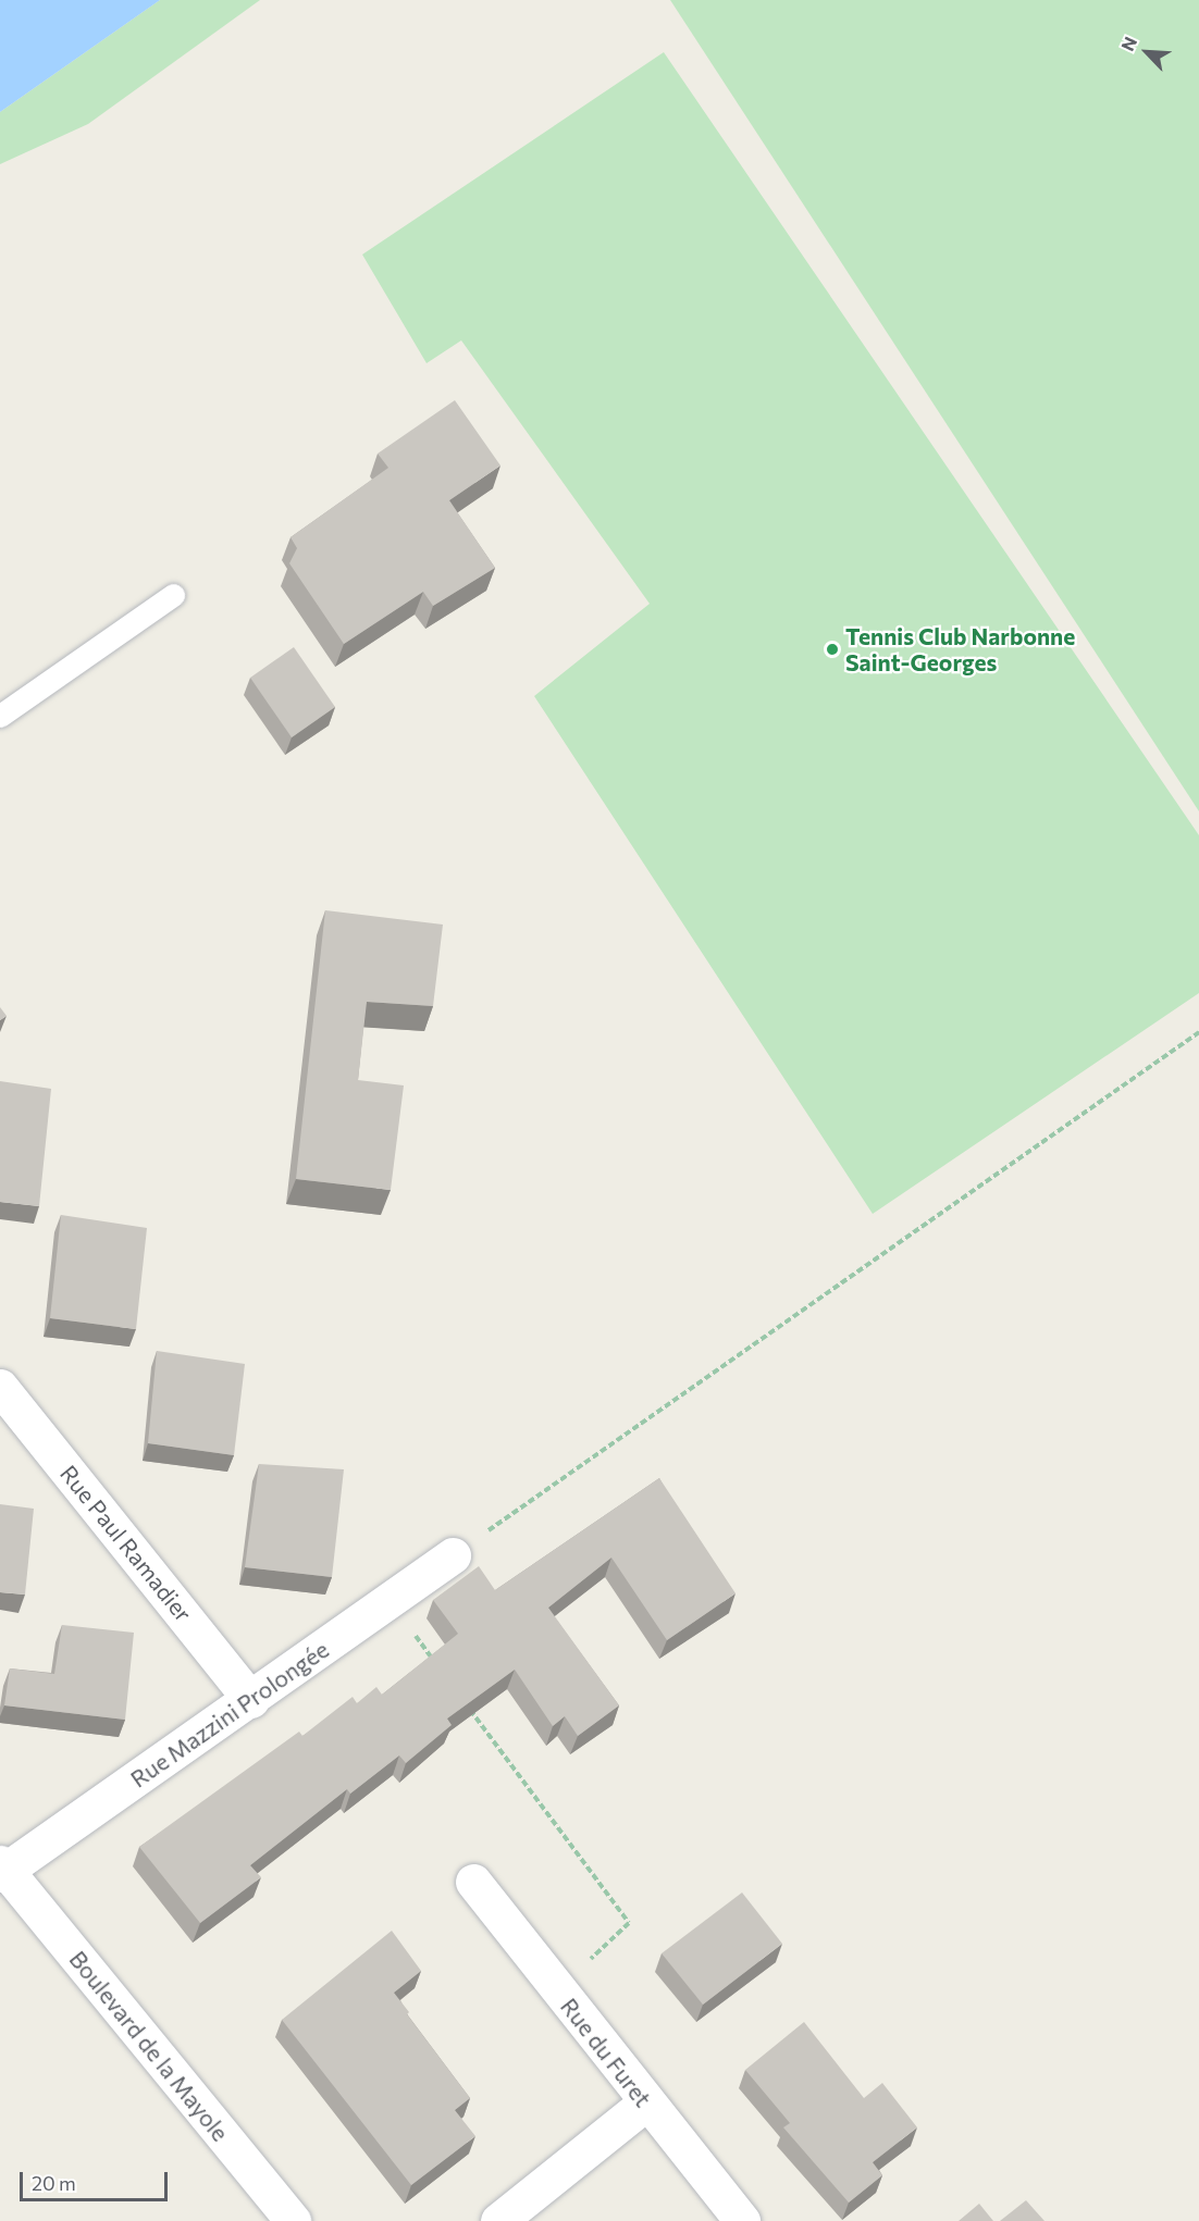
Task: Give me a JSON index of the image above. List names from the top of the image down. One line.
{"streets":{"street":["Rue Paul Ramadier","Rue Mazzini Prolongée","Boulevard de la Mayole","Rue du Furet"]},"crossings":[["Rue Paul Ramadier","Rue Mazzini Prolongée"],["Rue Mazzini Prolongée","Boulevard de la Mayole"]],"places":["Tennis Club Narbonne Saint-Georges"],"scale_bar":"20 m","north":"top left"}
